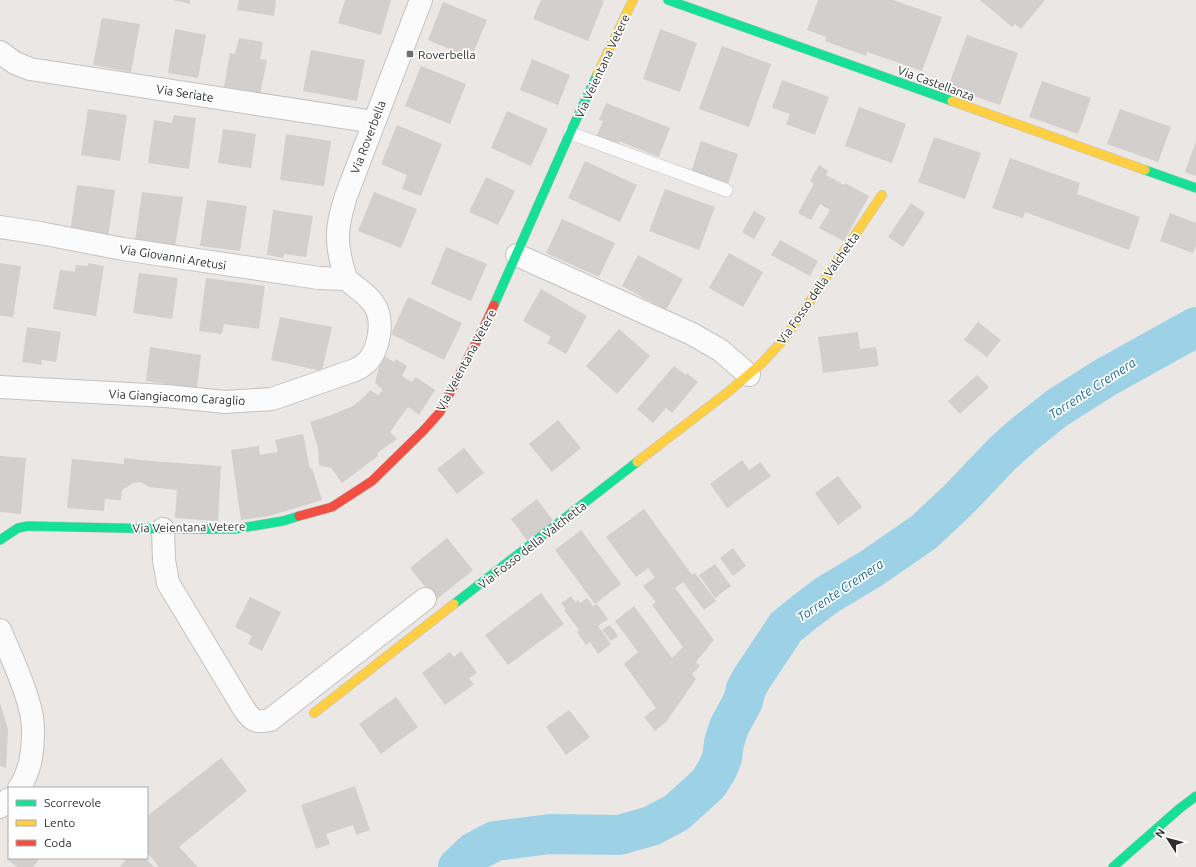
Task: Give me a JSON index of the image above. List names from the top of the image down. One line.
{"streets":{"street":["Via Veientana Vetere","Via Castellanza","Via Seriate","Via Roverbella","Via Giovanni Aretusi","Via Fosso della Valchetta","Via Giangiacomo Caraglio"]},"crossings":[["Via Seriate","Via Roverbella"],["Via Roverbella","Via Giovanni Aretusi"],["Via Roverbella","Via Giangiacomo Caraglio"],["Via Giovanni Aretusi","Via Giangiacomo Caraglio"]],"water":["Torrente Cremera"],"places":{"transit":["Roverbella"]},"legend":["Scorrevole","Lento","Coda"],"north":"top left"}
